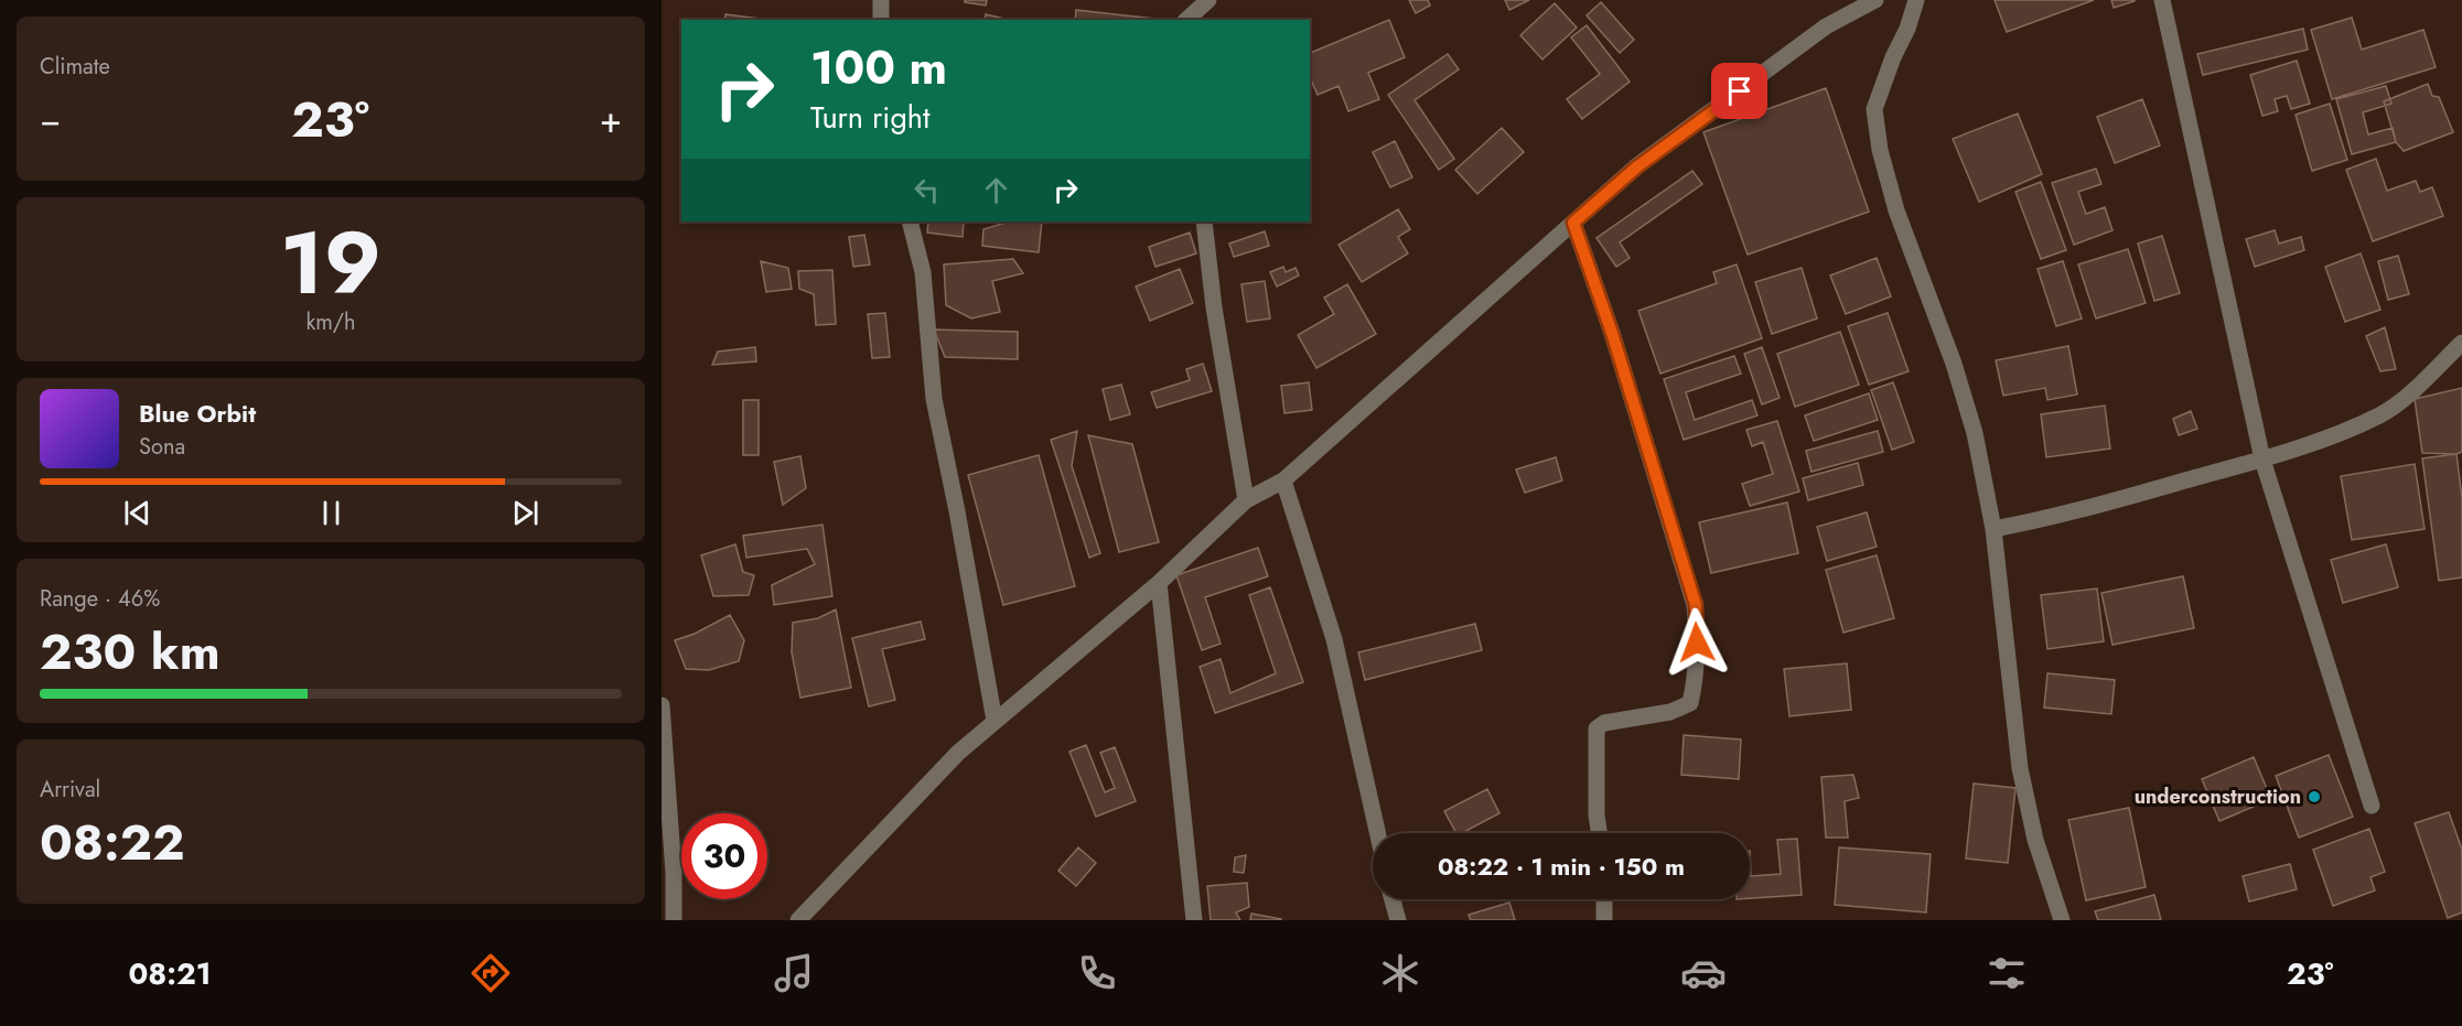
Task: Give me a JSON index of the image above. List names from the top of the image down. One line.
{"places":["underconstruction"],"page":{"tile":["Climate",["19","km/h"],["Range · 46%","230 km"],["Arrival","08:22"]],"turn":["100 m","Turn right"],"heat":["−","23°","+"],"song":["Blue Orbit","Sona"],"limit":"30","trip":"08:22 · 1 min · 150 m","tabs":["08:21","23°"]}}
